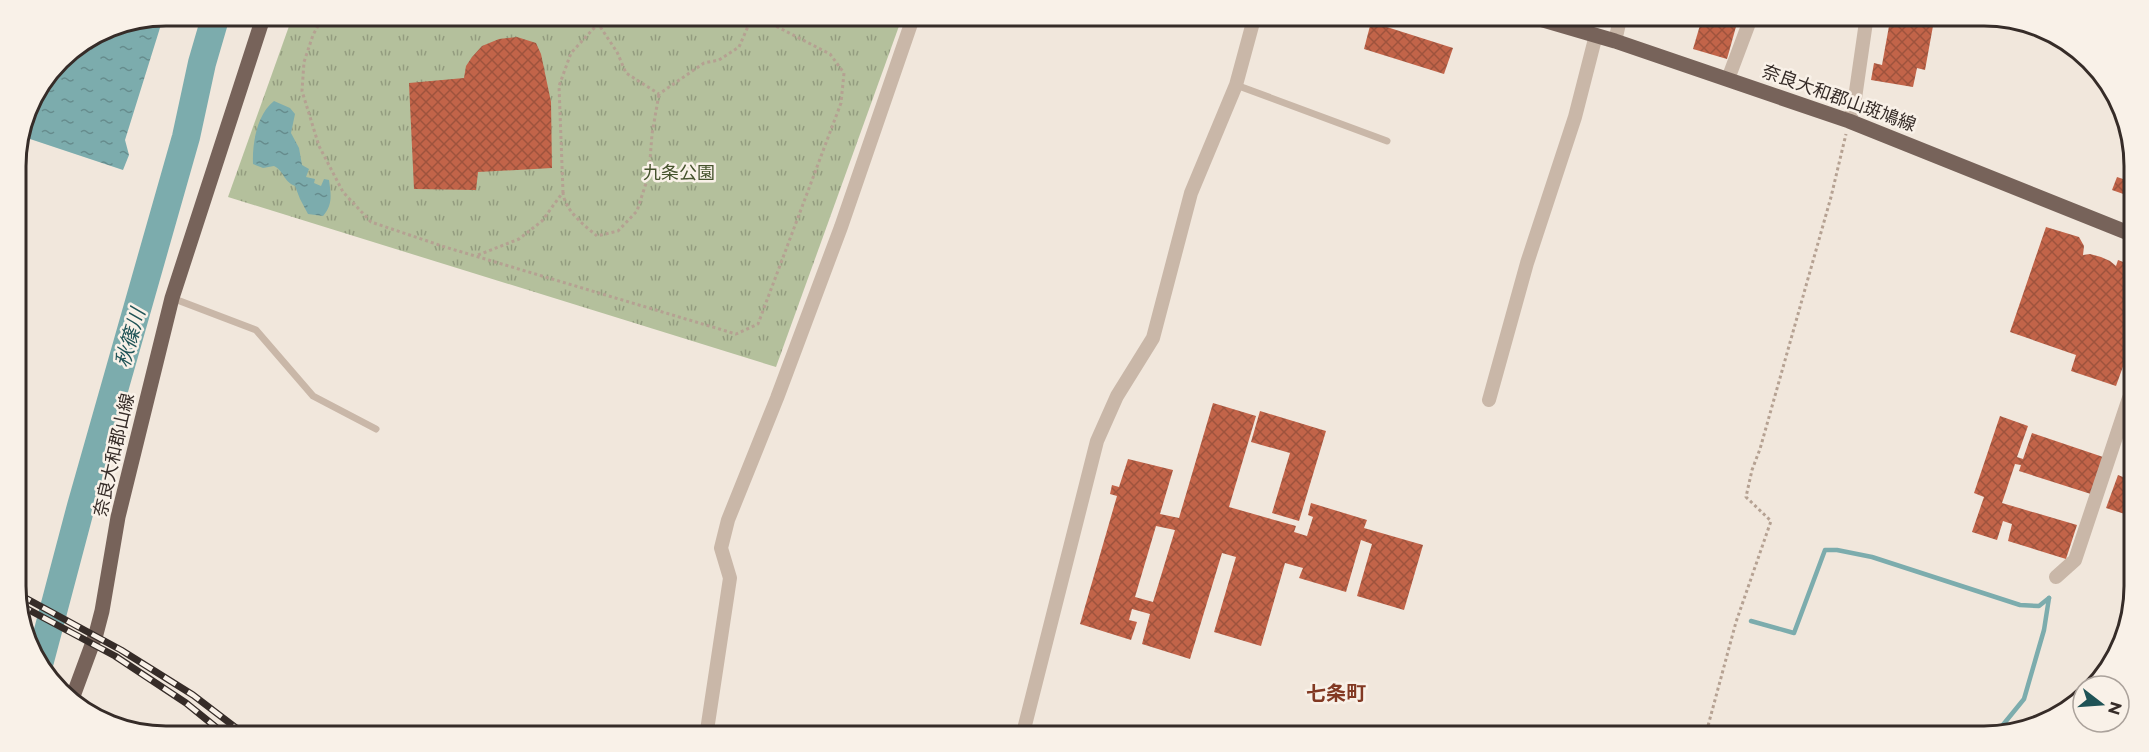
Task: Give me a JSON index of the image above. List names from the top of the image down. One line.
{"streets":{"main road":["奈良大和郡山斑鳩線","奈良大和郡山線"]},"districts":["七条町"],"water":["秋篠川"],"parks":["九条公園"],"north":"right"}
